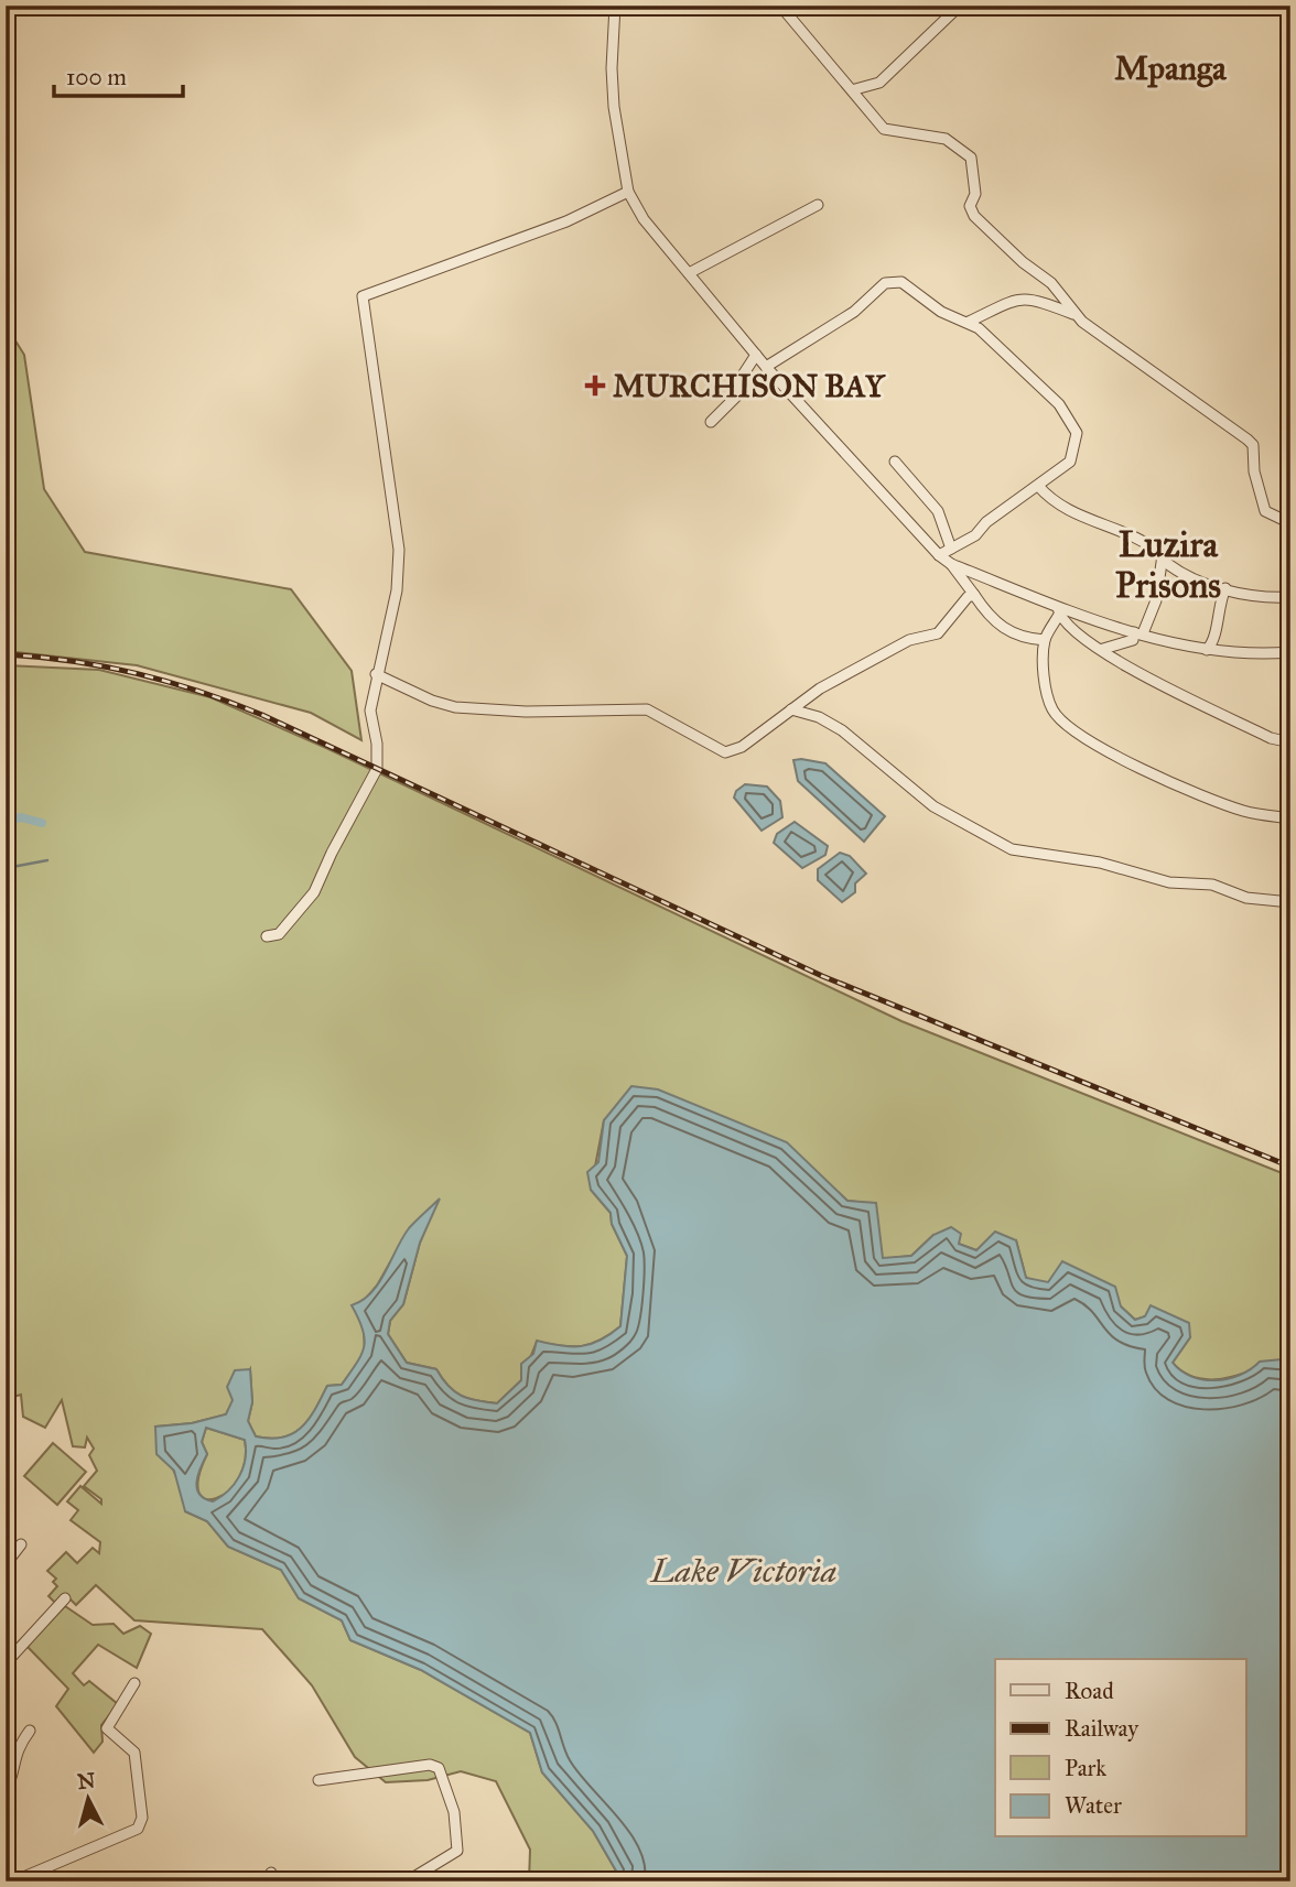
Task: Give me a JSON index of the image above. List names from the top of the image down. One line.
{"districts":["Mpanga","Luzira Prisons"],"water":["Lake Victoria"],"places":{"health":["MURCHISON BAY"]},"legend":["Road","Railway","Park","Water"],"scale_bar":"100 m","north":"top"}
